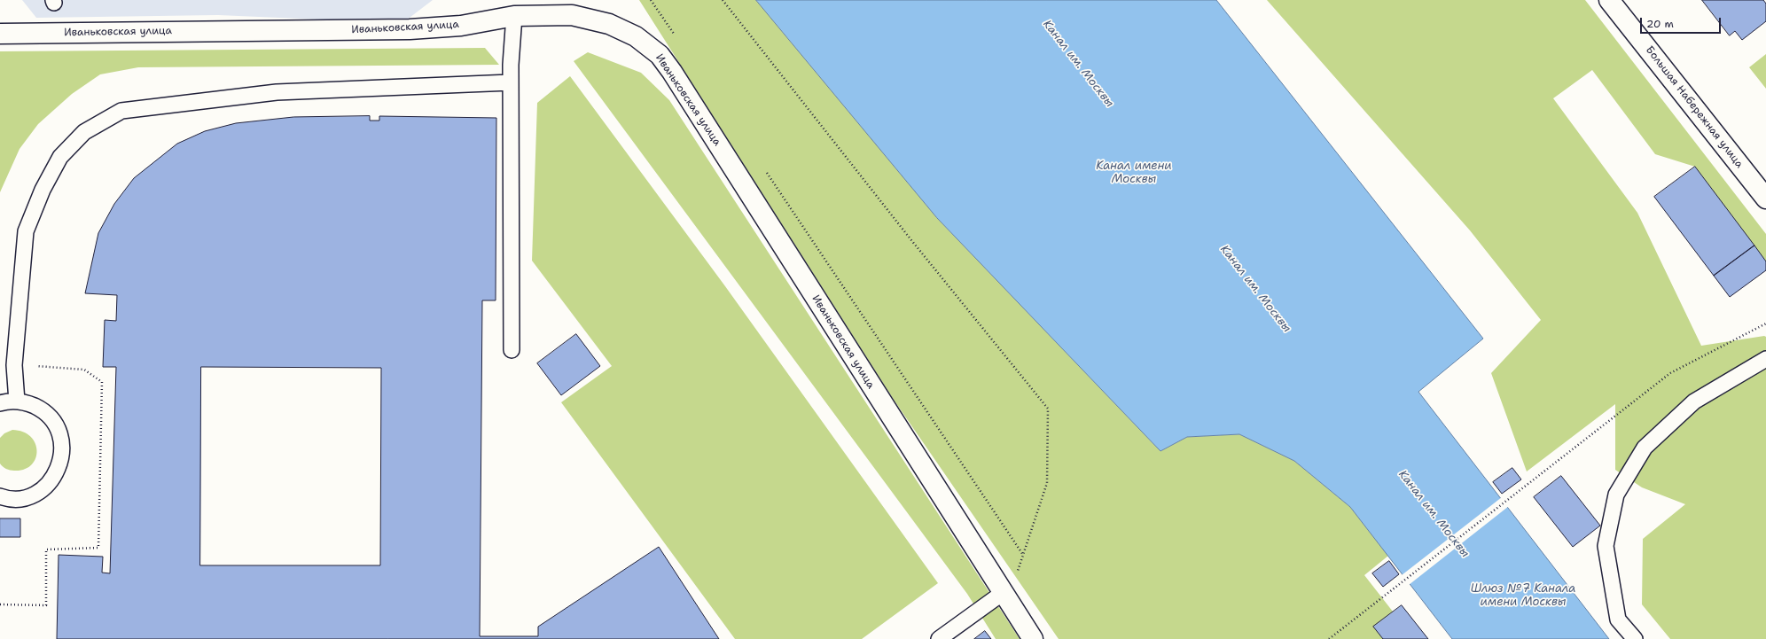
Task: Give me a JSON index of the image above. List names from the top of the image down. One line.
{"streets":{"street":["Иваньковская улица","Большая Набережная улица"]},"water":["Канал им. Москвы","Канал имени Москвы","Шлюз №7 Канала имени Москвы"],"scale_bar":"20 m"}
